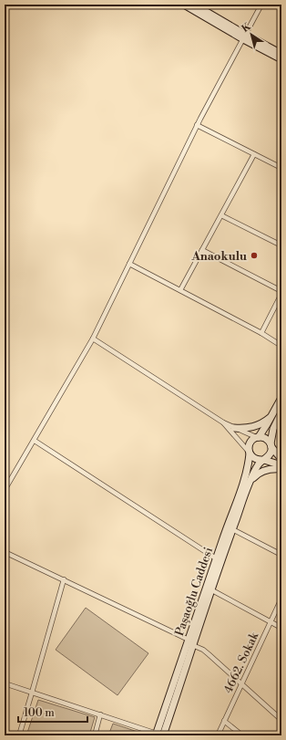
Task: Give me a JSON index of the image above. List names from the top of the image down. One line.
{"streets":{"street":["Paşaoğlu Caddesi","4662. Sokak"]},"places":["Anaokulu"],"scale_bar":"100 m","north":"top left"}
